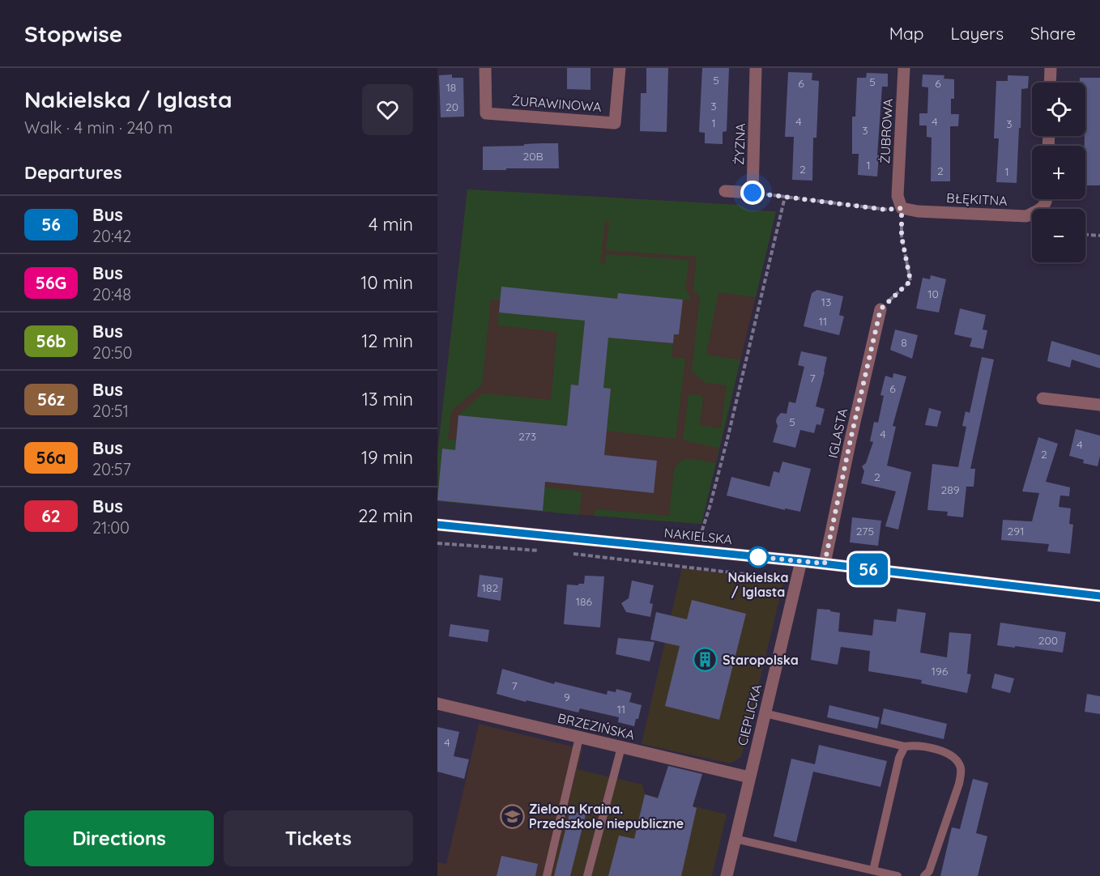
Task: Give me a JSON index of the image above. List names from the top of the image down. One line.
{"streets":{"main road":["NAKIELSKA"],"street":["ŻURAWINOWA","ŻUBROWA","ŻYZNA","BŁĘKITNA","IGLASTA","CIEPLICKA","BRZEZIŃSKA"]},"crossings":[["ŻUBROWA","BŁĘKITNA"],["IGLASTA","NAKIELSKA"],["NAKIELSKA","CIEPLICKA"],["CIEPLICKA","BRZEZIŃSKA"]],"places":{"other":["Nakielska / Iglasta"],"building":["Staropolska"],"school or university":["Zielona Kraina. Przedszkole niepubliczne"]},"lines":["bus line 56"],"house_numbers":["5","5","6","6","18","3","20","4","4","1","3","3","20B","1","2","2","1","10","13","11","8","7","6","5","4","273","4","2","2","289","275","291","182","186","200","196","7","9","11","4"],"page":{"header":"Stopwise","nav":["Map","Layers","Share"],"heading":[["Nakielska / Iglasta","Walk · 4 min · 240 m"],"Departures"],"on_map":"56","map_buttons":["+","−"],"list":[{"mark":"56","name":"Bus","note":"20:42","value":"4 min"},{"mark":"56G","name":"Bus","note":"20:48","value":"10 min"},{"mark":"56b","name":"Bus","note":"20:50","value":"12 min"},{"mark":"56z","name":"Bus","note":"20:51","value":"13 min"},{"mark":"56a","name":"Bus","note":"20:57","value":"19 min"},{"mark":"62","name":"Bus","note":"21:00","value":"22 min"}],"buttons":["Directions","Tickets"]}}
